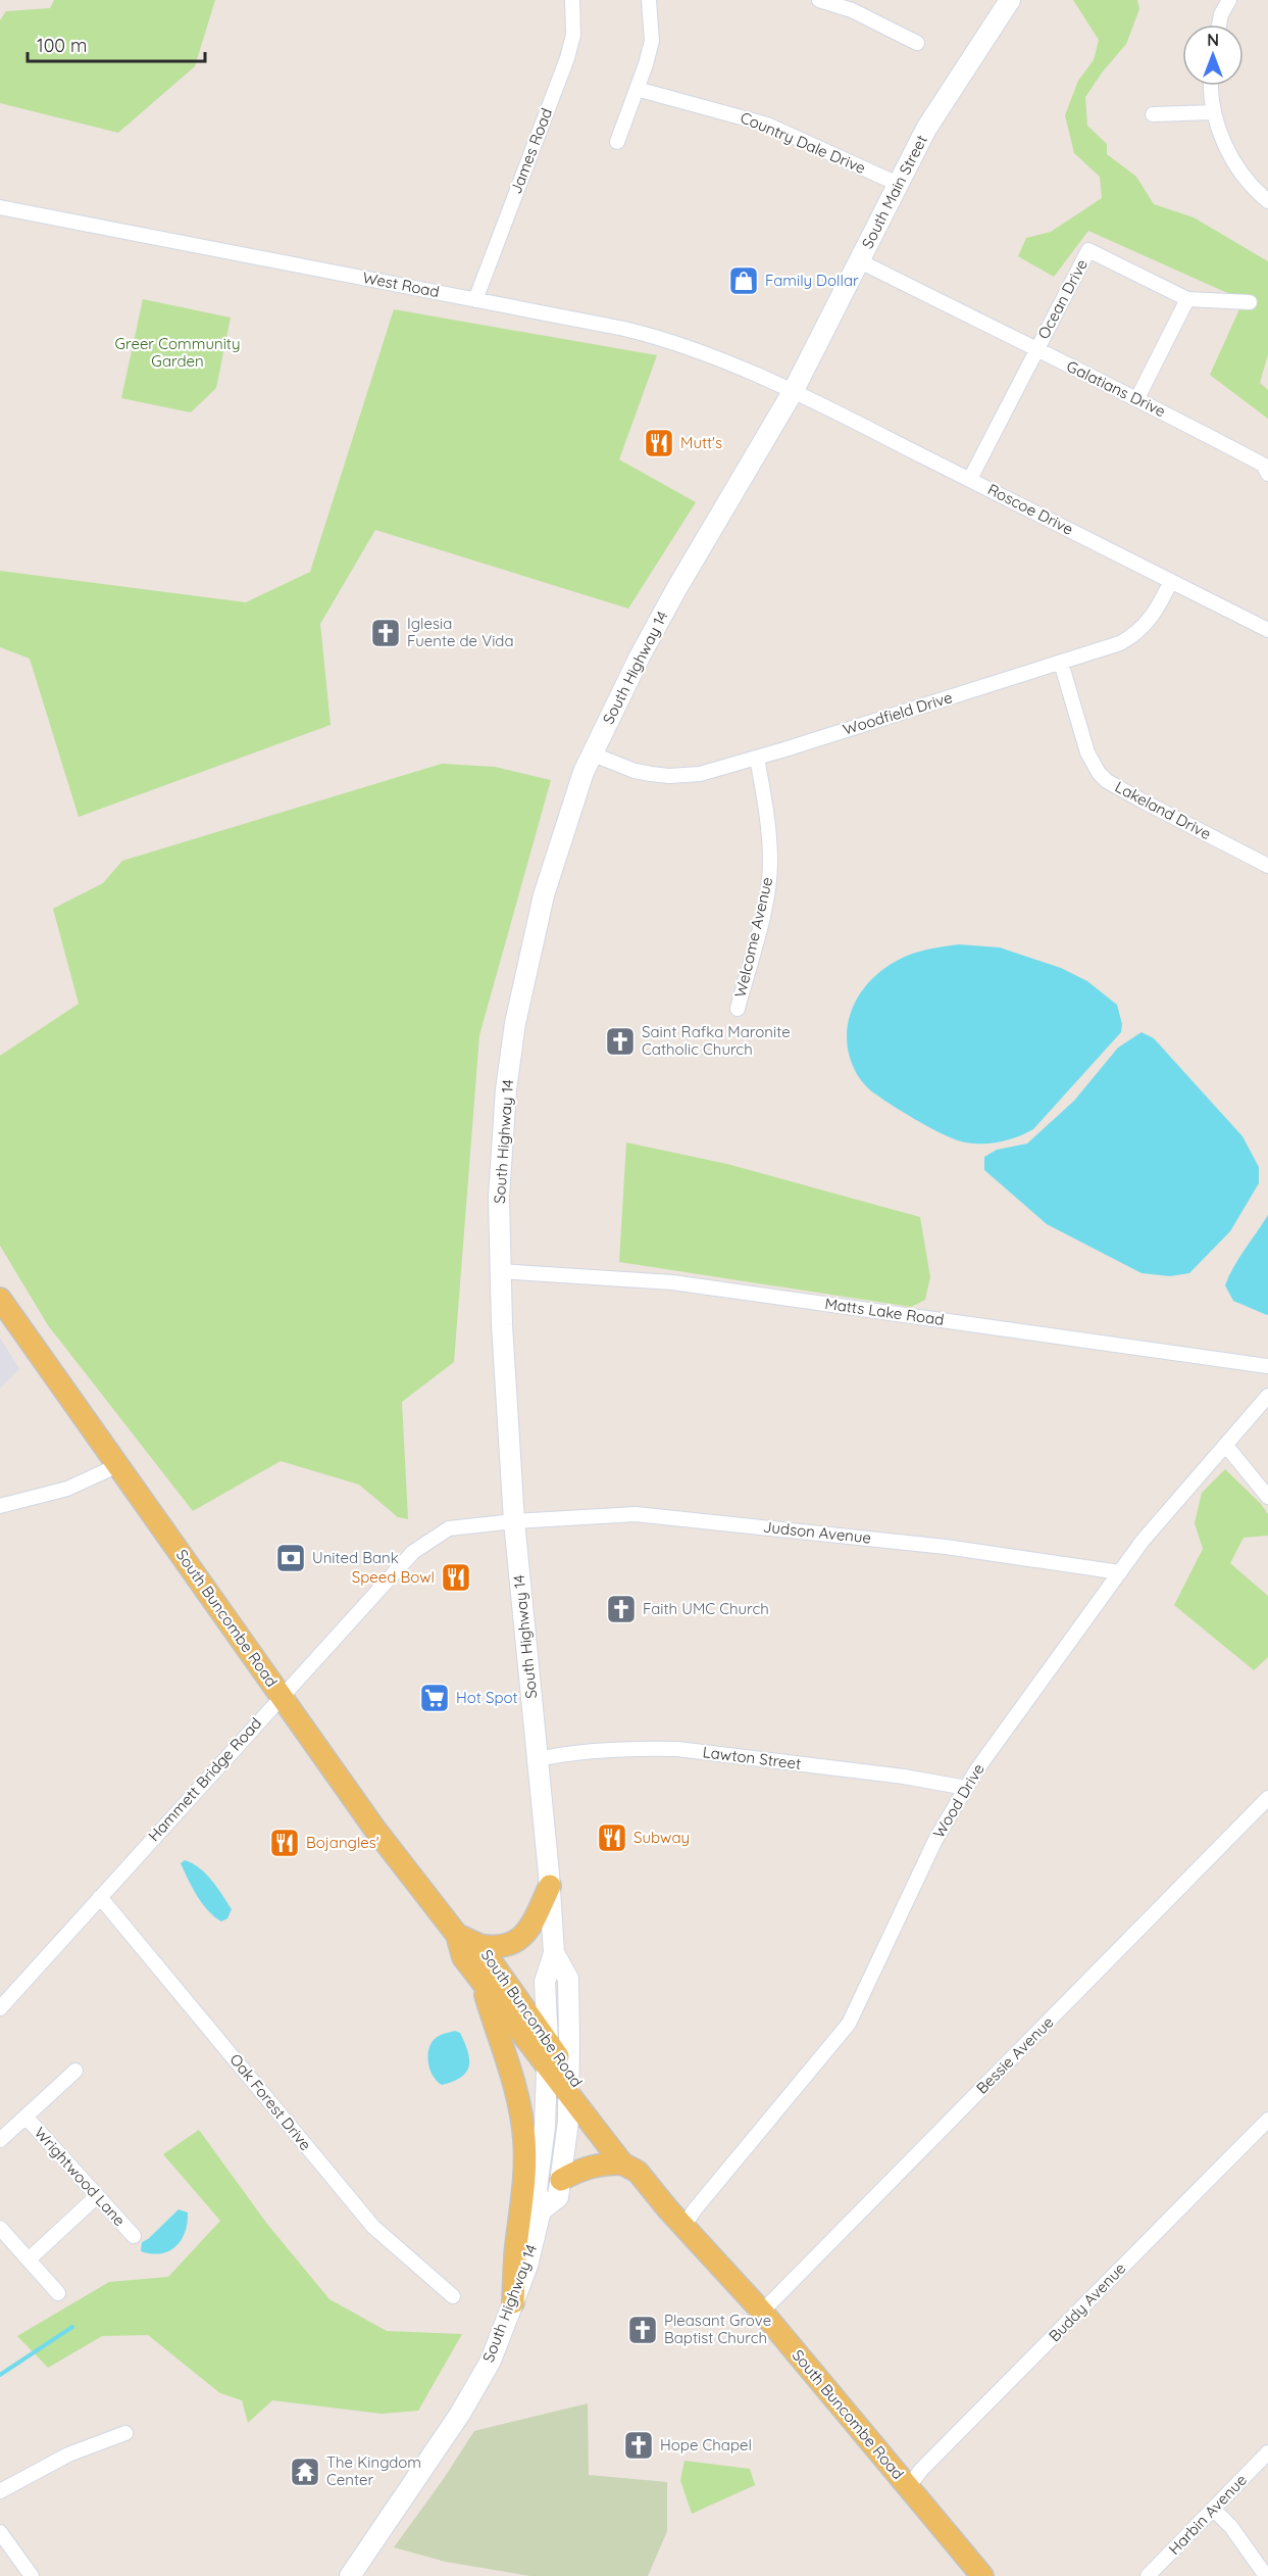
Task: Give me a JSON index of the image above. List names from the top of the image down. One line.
{"streets":{"main road":["South Main Street","South Highway 14","South Buncombe Road"],"street":["Country Dale Drive","James Road","West Road","Ocean Drive","Galatians Drive","Roscoe Drive","Woodfield Drive","Lakeland Drive","Welcome Avenue","Matts Lake Road","Judson Avenue","Lawton Street","Hammett Bridge Road","Wood Drive","Bessie Avenue","Oak Forest Drive","Wrightwood Lane","Buddy Avenue","Harbin Avenue"]},"crossings":[["Country Dale Drive","South Main Street"],["James Road","West Road"],["South Main Street","West Road"],["South Main Street","Galatians Drive"],["South Main Street","Roscoe Drive"],["South Main Street","South Highway 14"],["West Road","Roscoe Drive"],["West Road","South Highway 14"],["Ocean Drive","Galatians Drive"],["Ocean Drive","Roscoe Drive"],["Roscoe Drive","South Highway 14"],["Roscoe Drive","Woodfield Drive"],["South Highway 14","Woodfield Drive"],["South Highway 14","Matts Lake Road"],["South Highway 14","Judson Avenue"],["South Highway 14","South Buncombe Road"],["South Highway 14","Lawton Street"],["South Highway 14","Hammett Bridge Road"],["Woodfield Drive","Lakeland Drive"],["Woodfield Drive","Welcome Avenue"],["Judson Avenue","Hammett Bridge Road"],["Judson Avenue","Wood Drive"],["South Buncombe Road","Hammett Bridge Road"],["South Buncombe Road","Wood Drive"],["South Buncombe Road","Bessie Avenue"],["South Buncombe Road","Buddy Avenue"],["Lawton Street","Wood Drive"],["Hammett Bridge Road","Oak Forest Drive"]],"parks":["Greer Community Garden"],"places":{"shop":["Family Dollar"],"restaurant":["Mutt's","Speed Bowl","Subway","Bojangles'"],"church":["Iglesia Fuente de Vida","Saint Rafka Maronite Catholic Church","Faith UMC Church","Pleasant Grove Baptist Church","Hope Chapel"],"bank":["United Bank"],"supermarket":["Hot Spot"],"temple":["The Kingdom Center"]},"scale_bar":"100 m","north":"top"}
